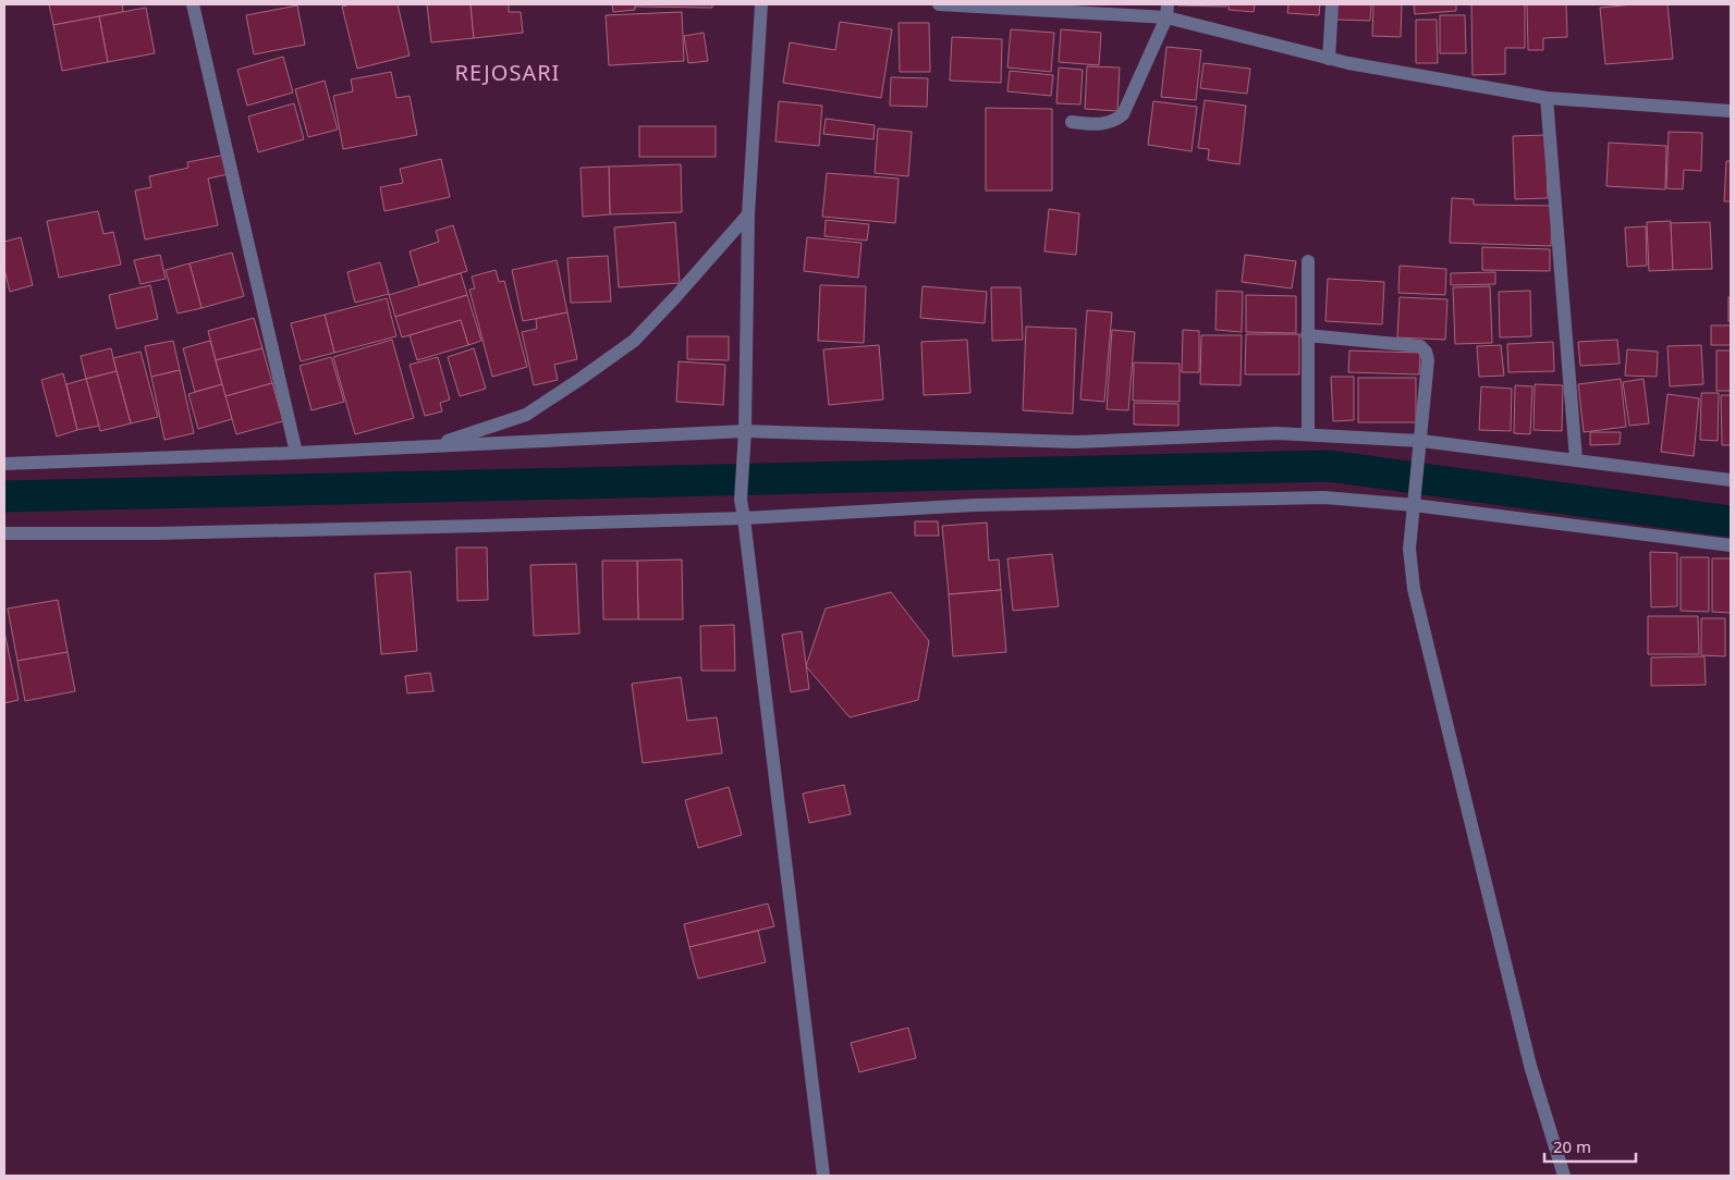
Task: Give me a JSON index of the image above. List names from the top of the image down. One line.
{"districts":["REJOSARI"],"scale_bar":"20 m"}
